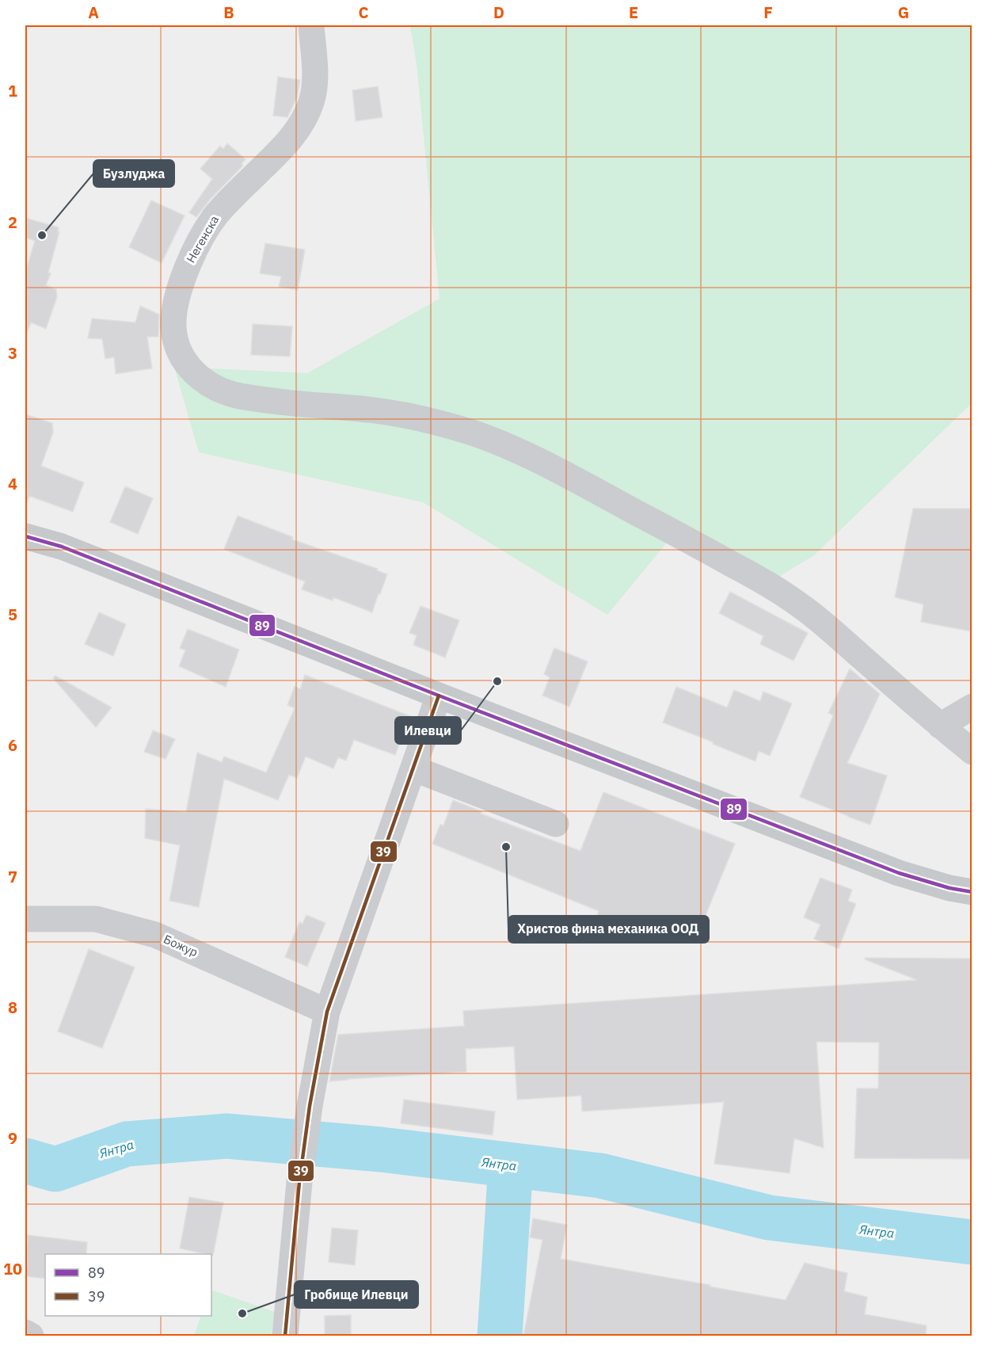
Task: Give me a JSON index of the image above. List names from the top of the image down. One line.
{"streets":{"street":["Негенска","Божур"]},"water":["Янтра"],"places":["Бузлуджа","Илевци","Христов фина механика ООД","Гробище Илевци"],"lines":["transit line 89","transit line 39"],"legend":["89","39"],"grid":{"columns":["A","B","C","D","E","F","G"],"rows":["1","2","3","4","5","6","7","8","9","10"]}}
